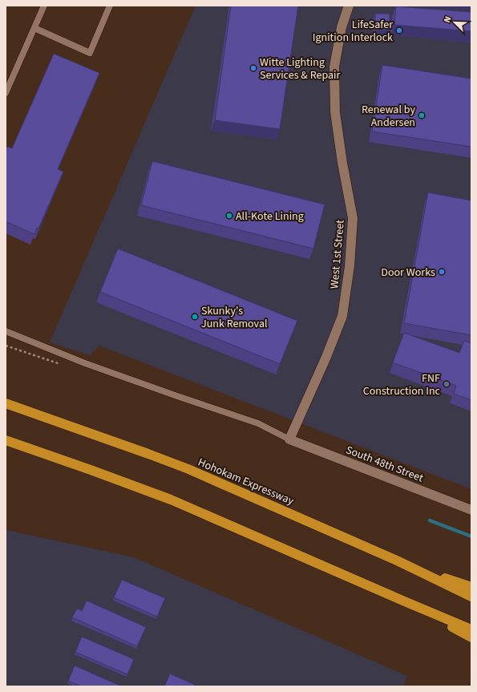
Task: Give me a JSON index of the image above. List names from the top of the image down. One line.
{"streets":{"highway":["Hohokam Expressway"],"street":["West 1st Street","South 48th Street"]},"crossings":[["West 1st Street","South 48th Street"]],"places":["LifeSafer Ignition Interlock","Witte Lighting Services & Repair","Renewal by Andersen","All-Kote Lining","Door Works","Skunky's Junk Removal","FNF Construction Inc"],"north":"top left"}
